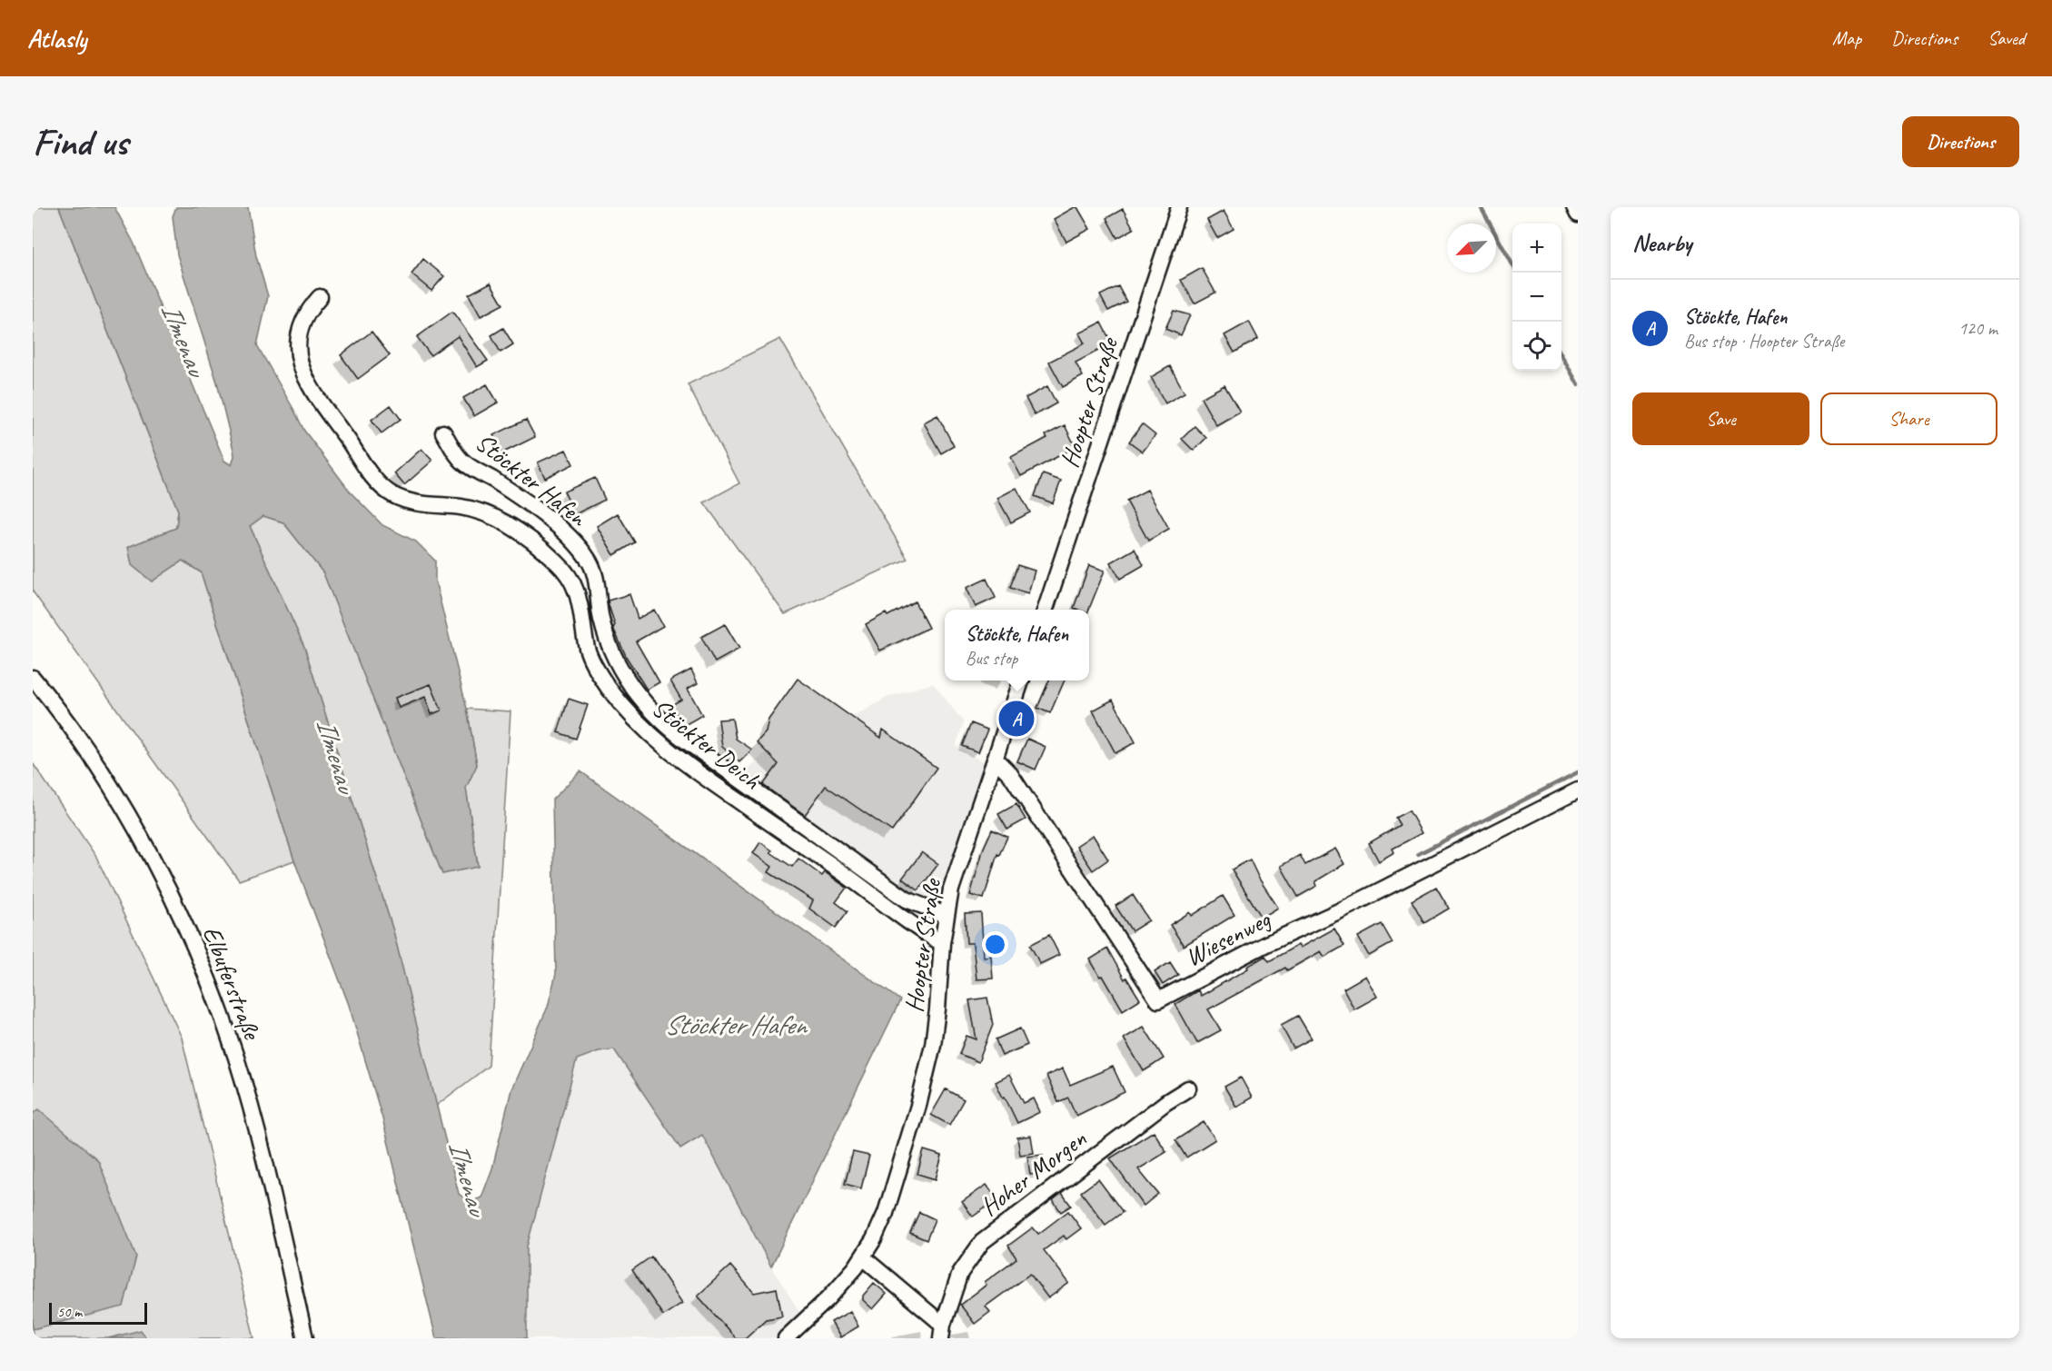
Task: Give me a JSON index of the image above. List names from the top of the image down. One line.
{"streets":{"street":["Hoopter Straße","Stöckter Hafen","Stöckter Deich","Wiesenweg","Elbuferstraße","Hoher Morgen"]},"crossings":[["Hoopter Straße","Stöckter Hafen"],["Hoopter Straße","Stöckter Deich"],["Hoopter Straße","Wiesenweg"],["Hoopter Straße","Hoher Morgen"]],"water":["Ilmenau","Stöckter Hafen"],"scale_bar":"50 m","north":"bottom left","page":{"header":"Atlasly","nav":["Map","Directions","Saved"],"buttons":["Directions",["Save","Share"]],"title":"Find us","heading":"Nearby","map_buttons":["+","−"],"list":[{"mark":"A","name":"Stöckte, Hafen","note":"Bus stop · Hoopter Straße","value":"120 m"}],"popup":["Stöckte, Hafen","Bus stop"],"pins":"A","scale":"50 m"}}
